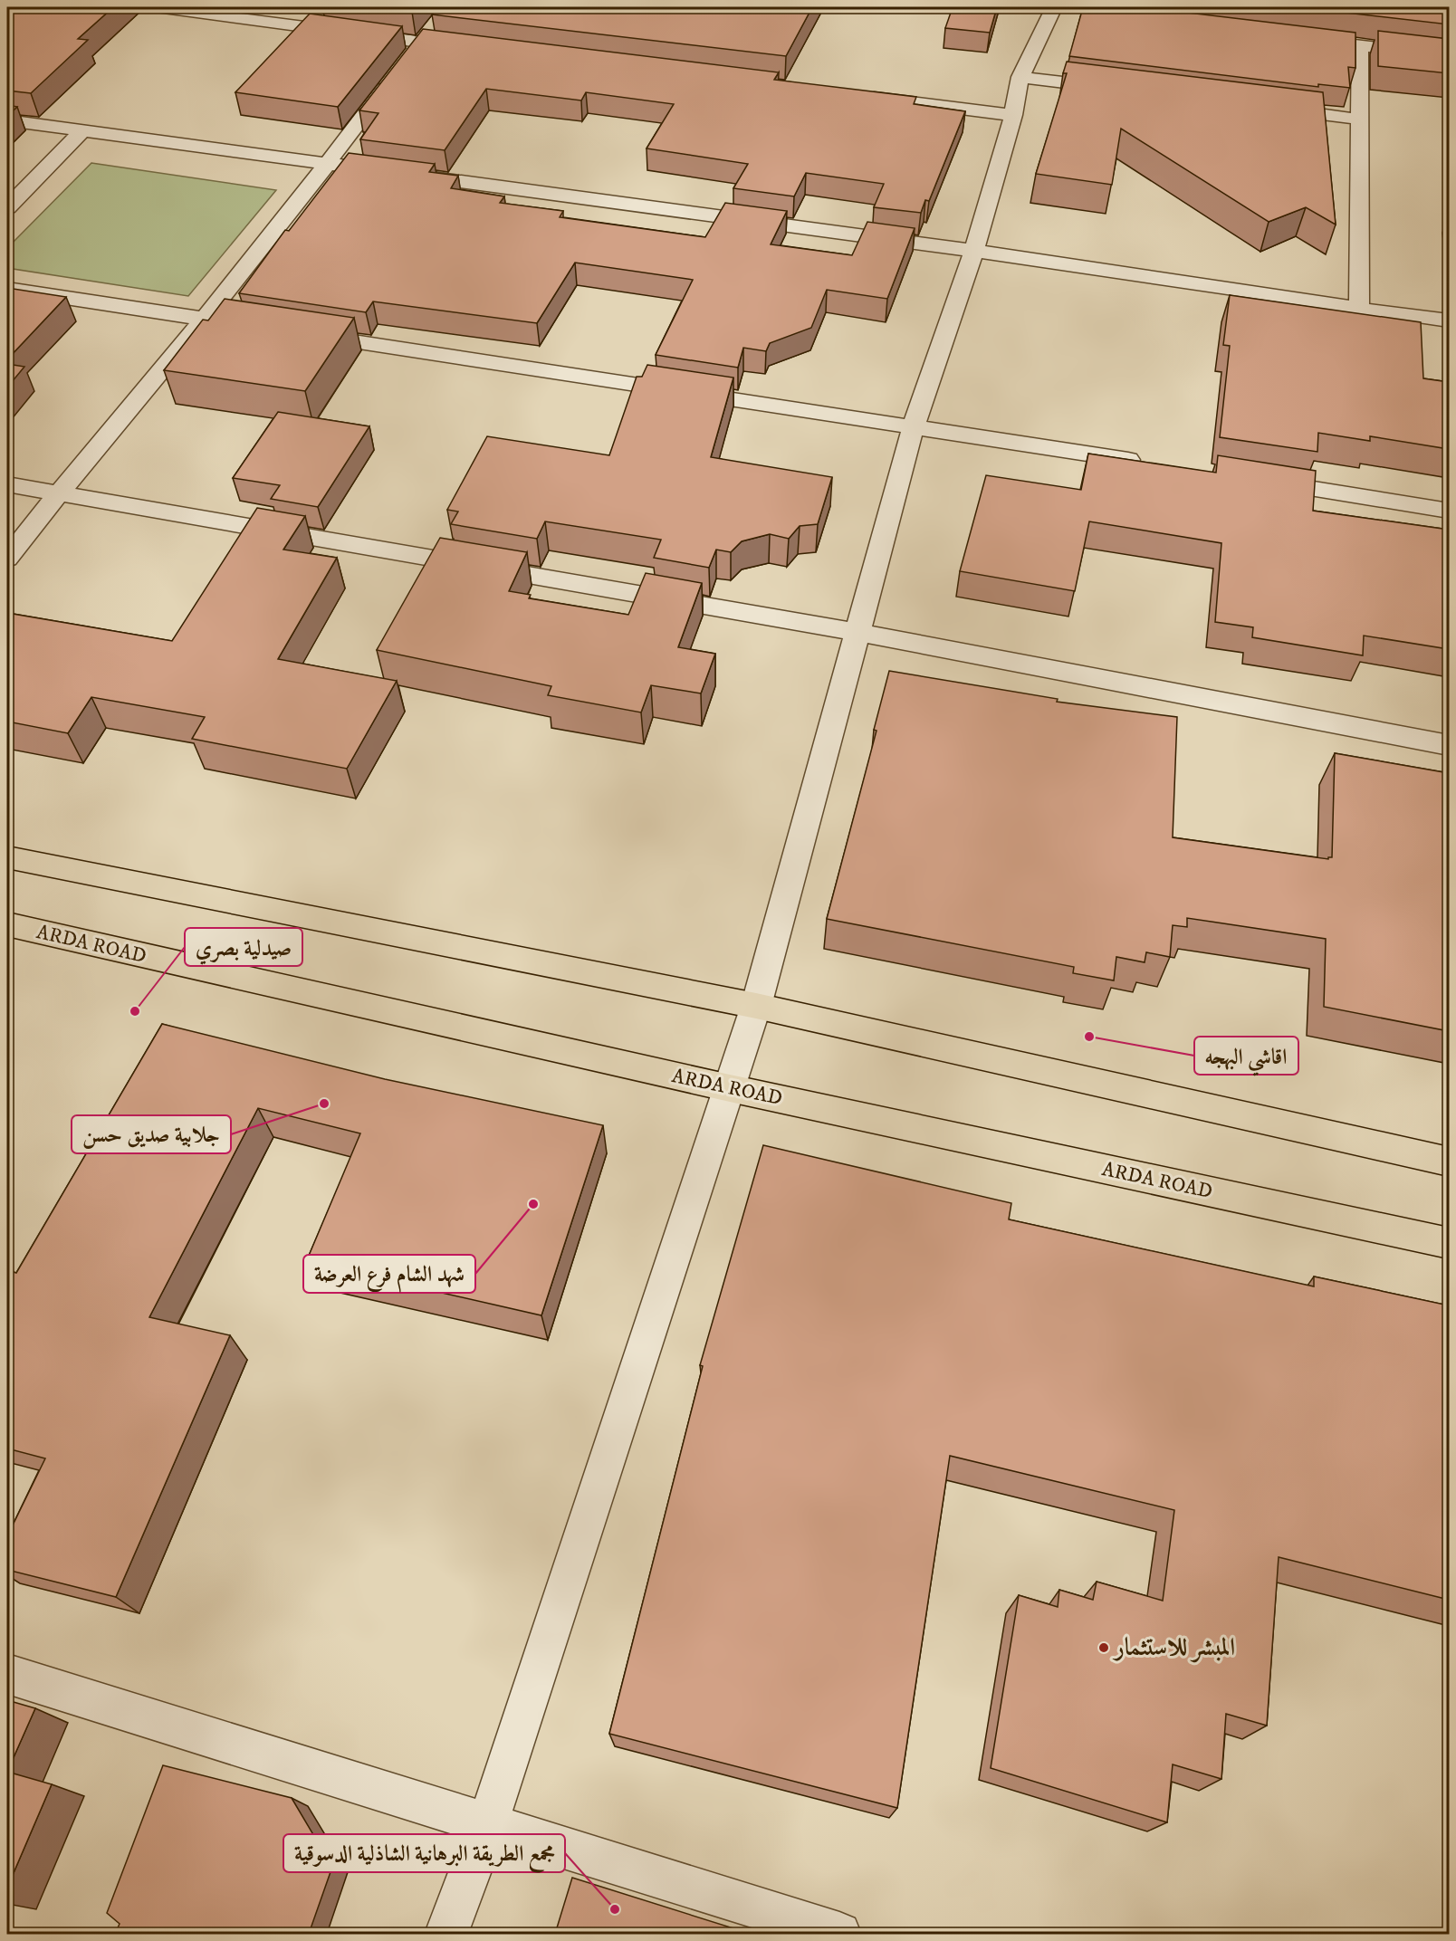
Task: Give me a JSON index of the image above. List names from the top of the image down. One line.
{"streets":{"main road":["ARDA ROAD"]},"places":["صيدلية بصري","اقاشي البهجه","جلابية صديق حسن","شهد الشام فرع العرضة","المبشر للاستثمار","مجمع الطريقة البرهانية الشاذلية الدسوقية"]}
